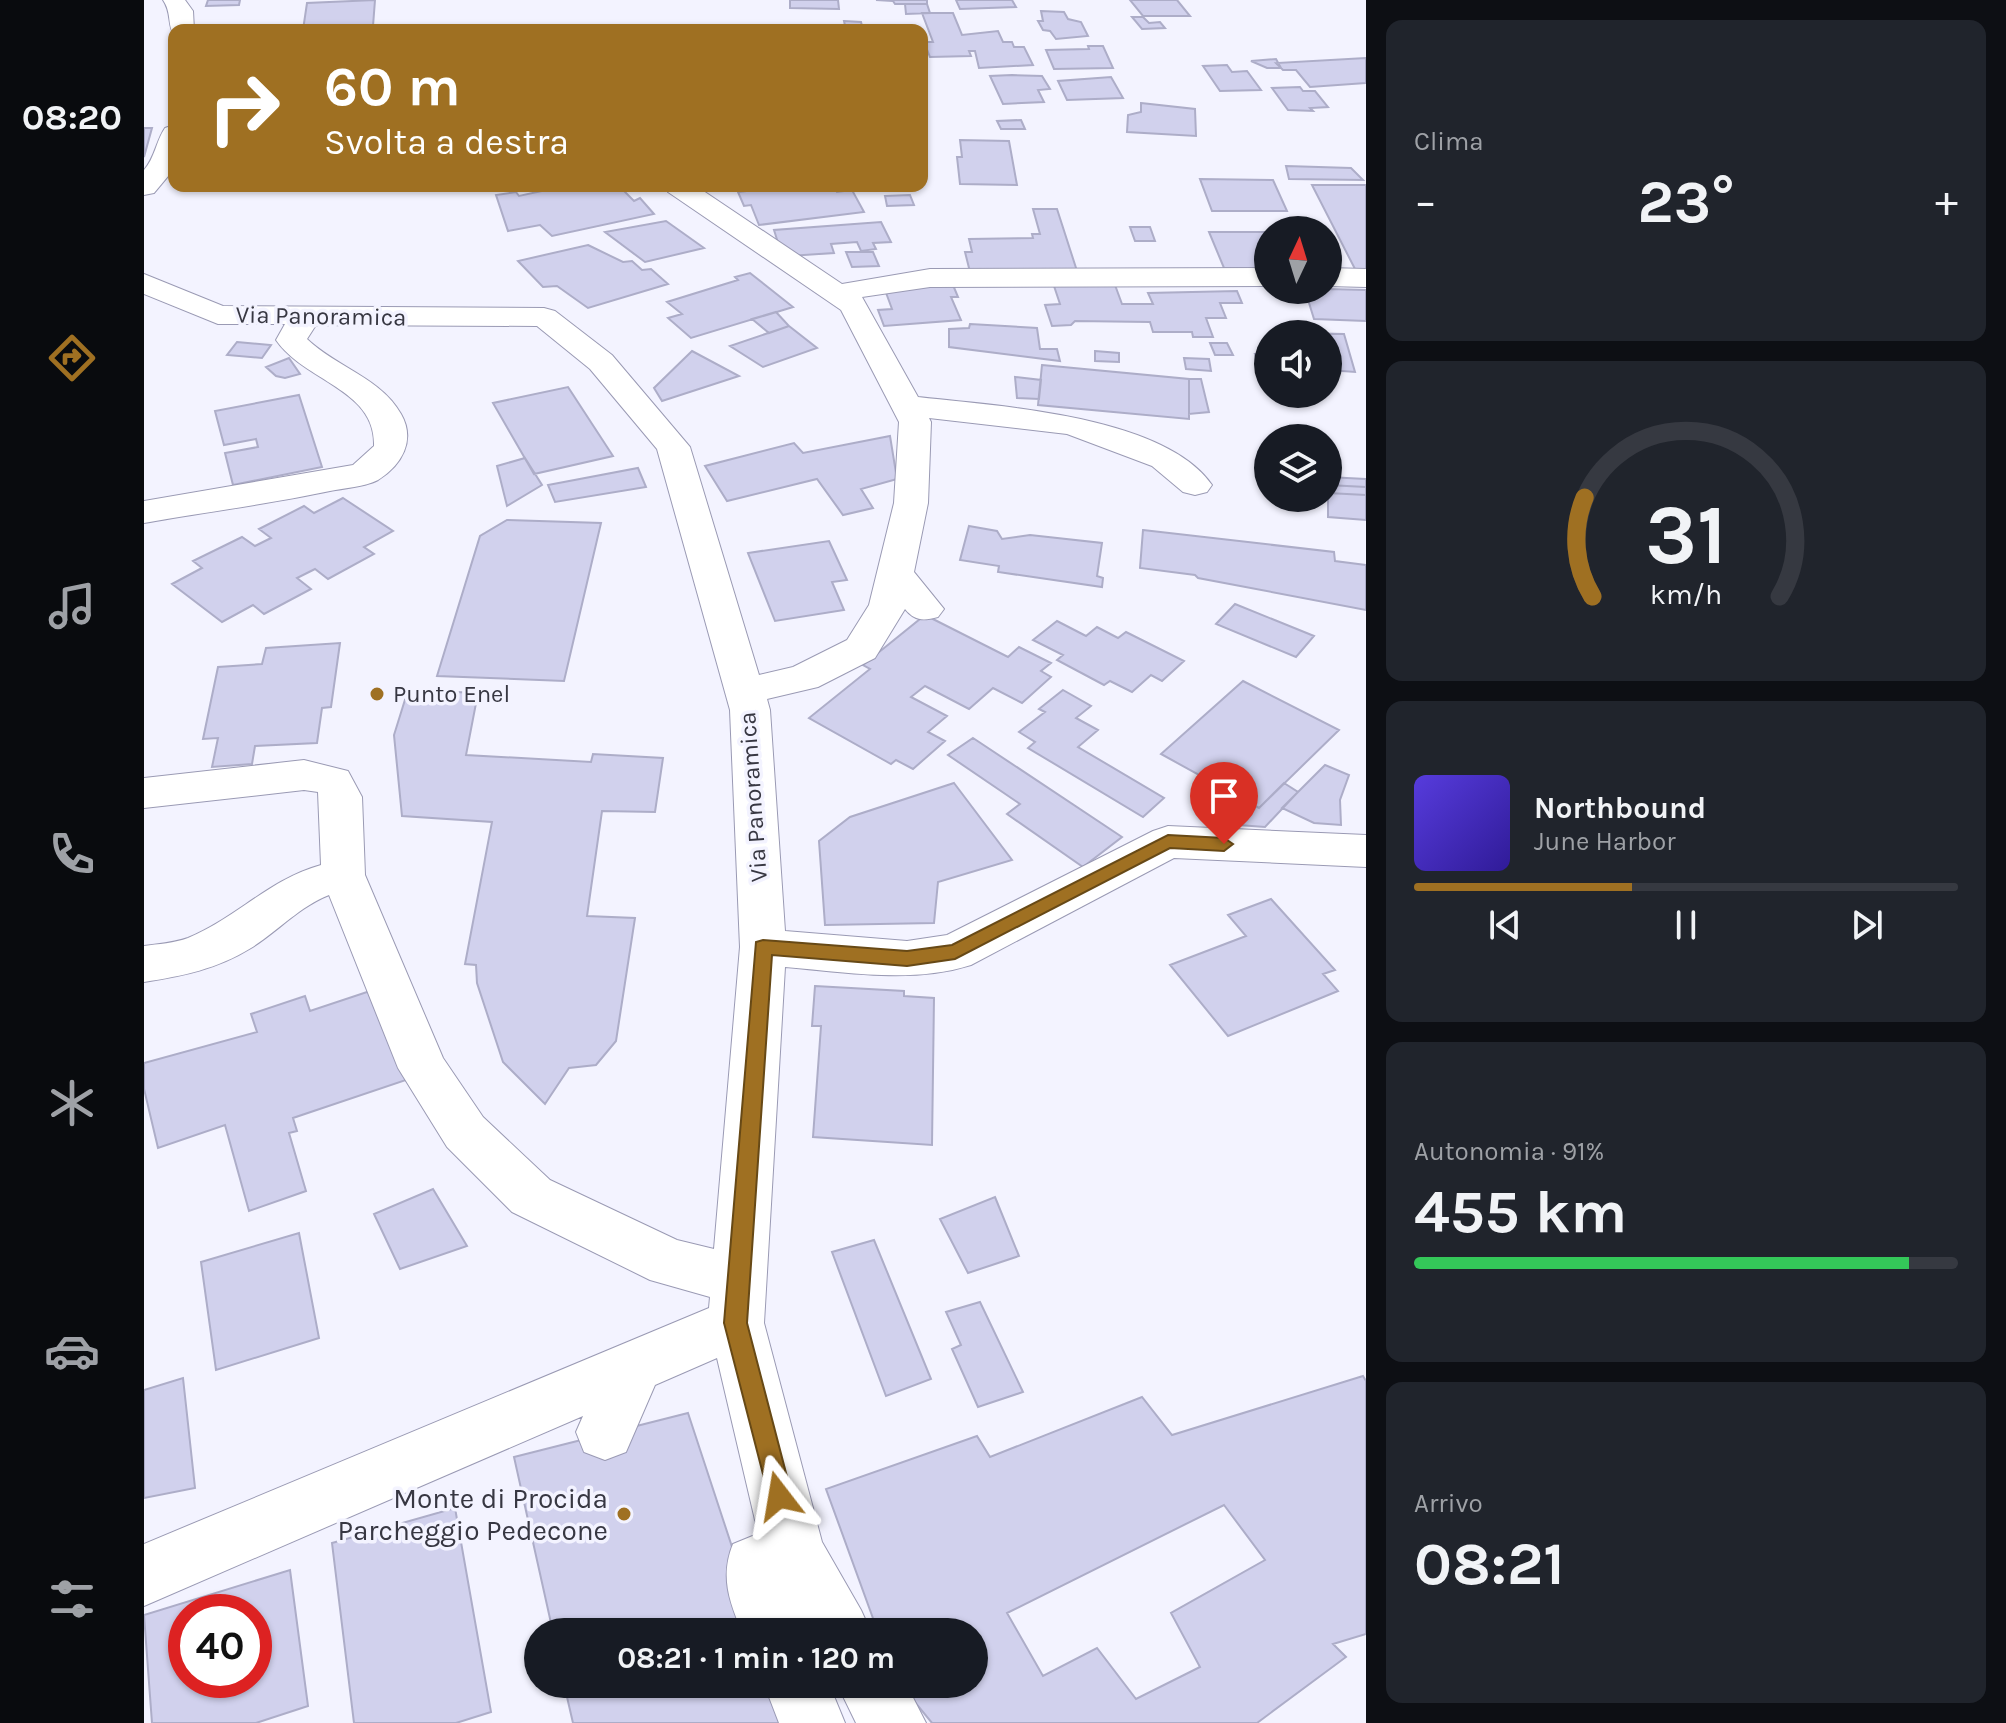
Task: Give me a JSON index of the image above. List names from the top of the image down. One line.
{"streets":{"street":["Via Panoramica"]},"places":["Punto Enel","Monte di Procida Parcheggio Pedecone"],"north":"top","page":{"tabs":"08:20","tile":["Clima",["Autonomia · 91%","455 km"],["Arrivo","08:21"]],"turn":["60 m","Svolta a destra"],"heat":["−","23°","+"],"song":["Northbound","June Harbor"],"limit":"40","trip":"08:21 · 1 min · 120 m","gauge":["31","km/h"]}}
